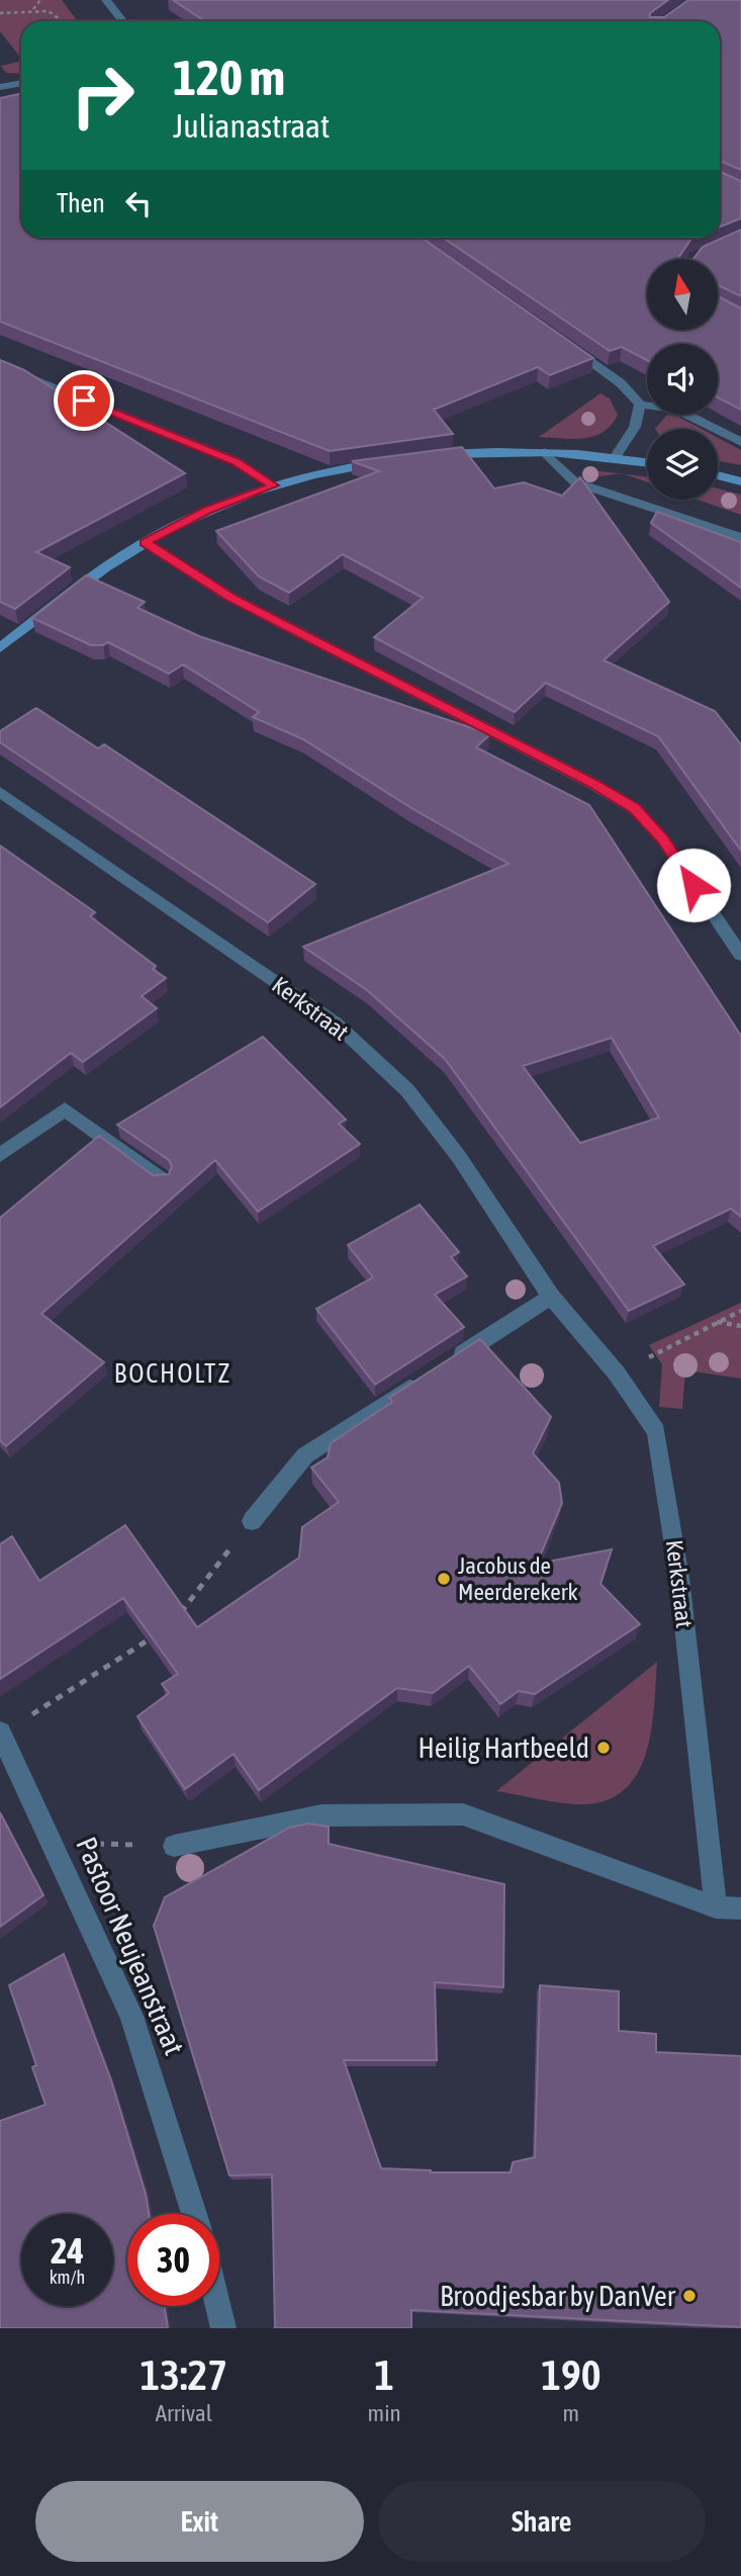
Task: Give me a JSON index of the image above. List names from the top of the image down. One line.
{"streets":{"street":["Kerkstraat","Pastoor Neujeanstraat"]},"districts":["BOCHOLTZ"],"places":["Jacobus de Meerderekerk","Heilig Hartbeeld","Broodjesbar by DanVer"],"north":"top","page":{"turn":["120 m","Julianastraat"],"then":"Then","speed":"24 km/h","limit":"30","eta":["13:27","Arrival","1","min","190","m"],"buttons":["Exit","Share"]}}
